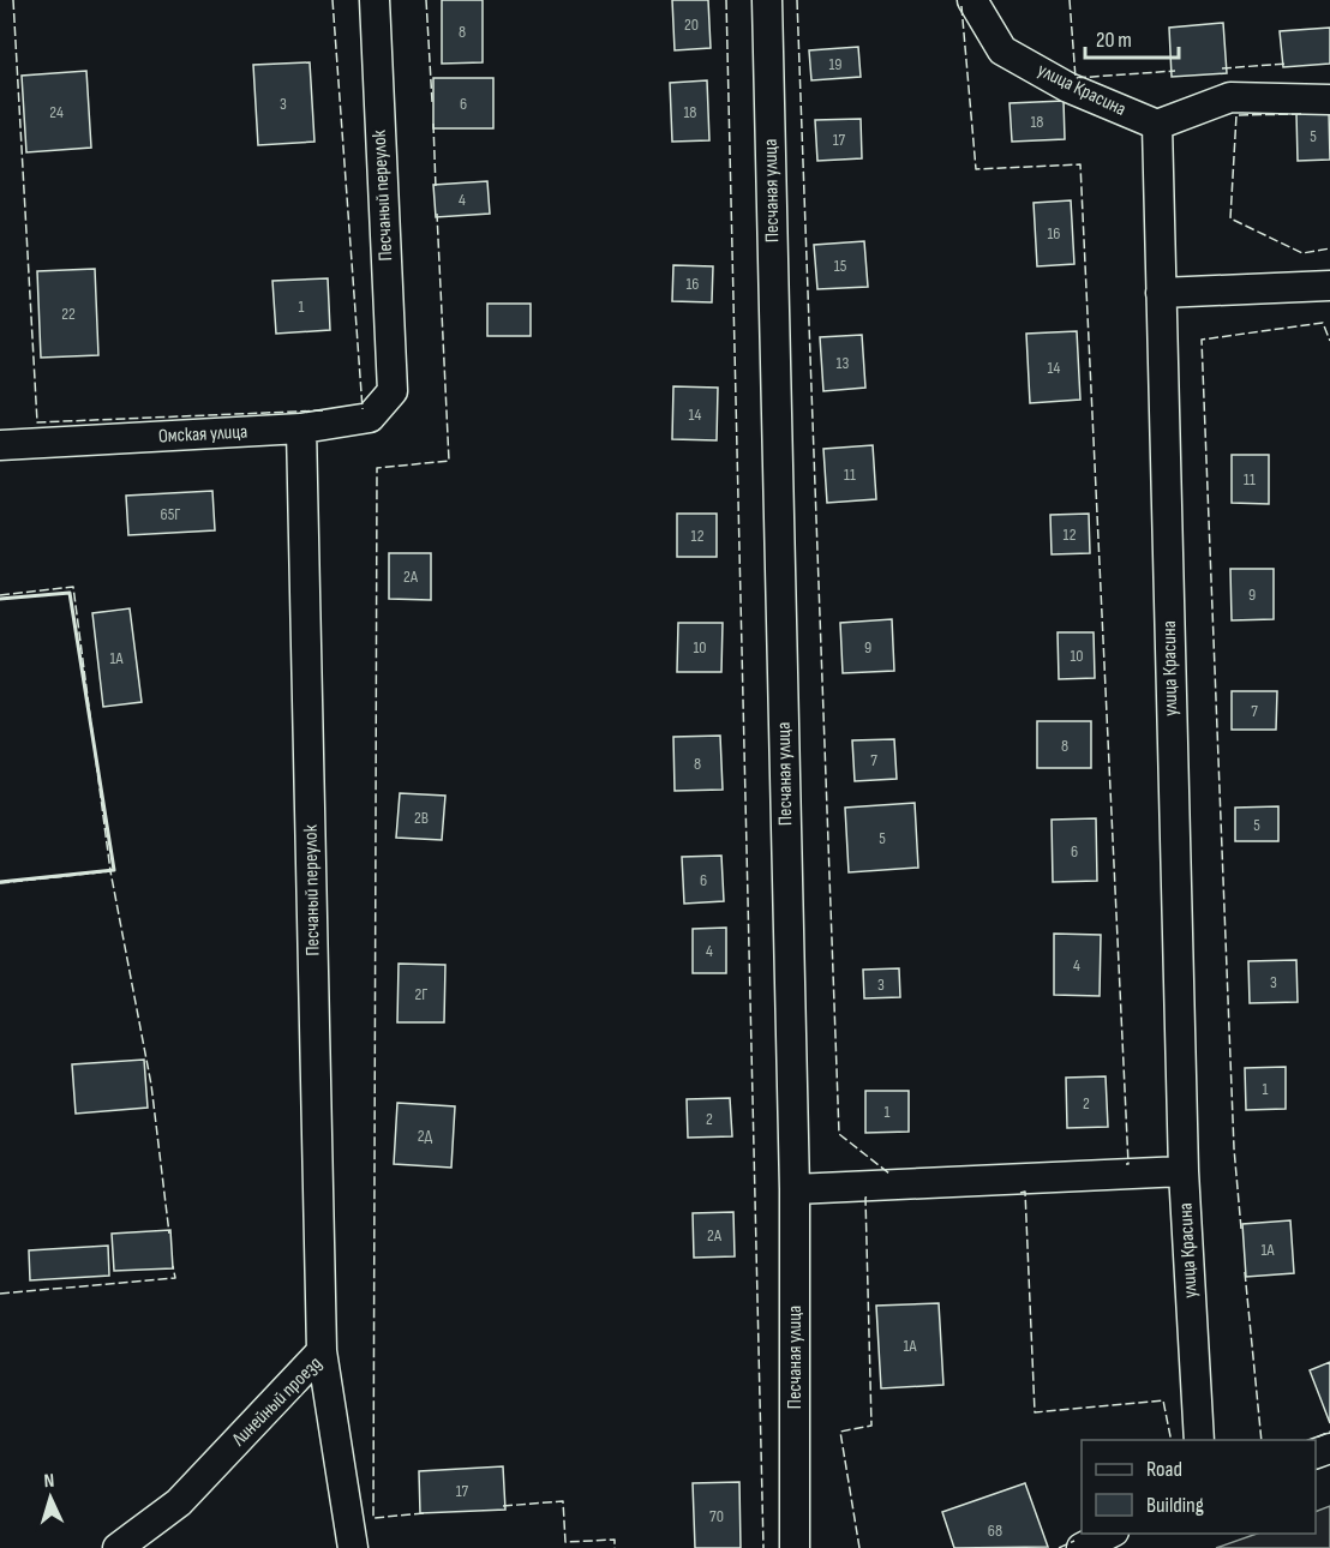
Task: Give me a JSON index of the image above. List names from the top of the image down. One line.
{"streets":{"street":["улица Красина","Песчаная улица","Песчаный переулок","Омская улица","Линейный проезд"]},"crossings":[["Песчаный переулок","Омская улица"],["Песчаный переулок","Линейный проезд"]],"house_numbers":["20","8","19","3","6","24","18","18","5","17","4","16","15","16","1","22","13","14","14","11","11","65Г","12","12","2А","9","10","9","10","1А","7","8","7","8","2В","5","5","6","6","4","4","3","3","2Г","1","2","1","2","2Д","2А","1А","1А","17","70","68"],"legend":["Road","Building"],"scale_bar":"20 m","north":"top"}
